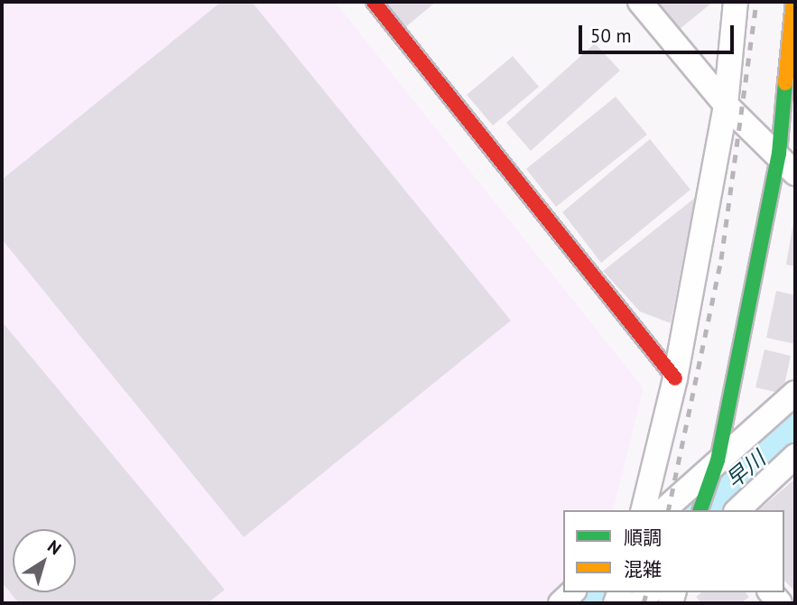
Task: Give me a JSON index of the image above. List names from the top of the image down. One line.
{"water":["早川"],"legend":["順調","混雑"],"scale_bar":"50 m","north":"top right"}
